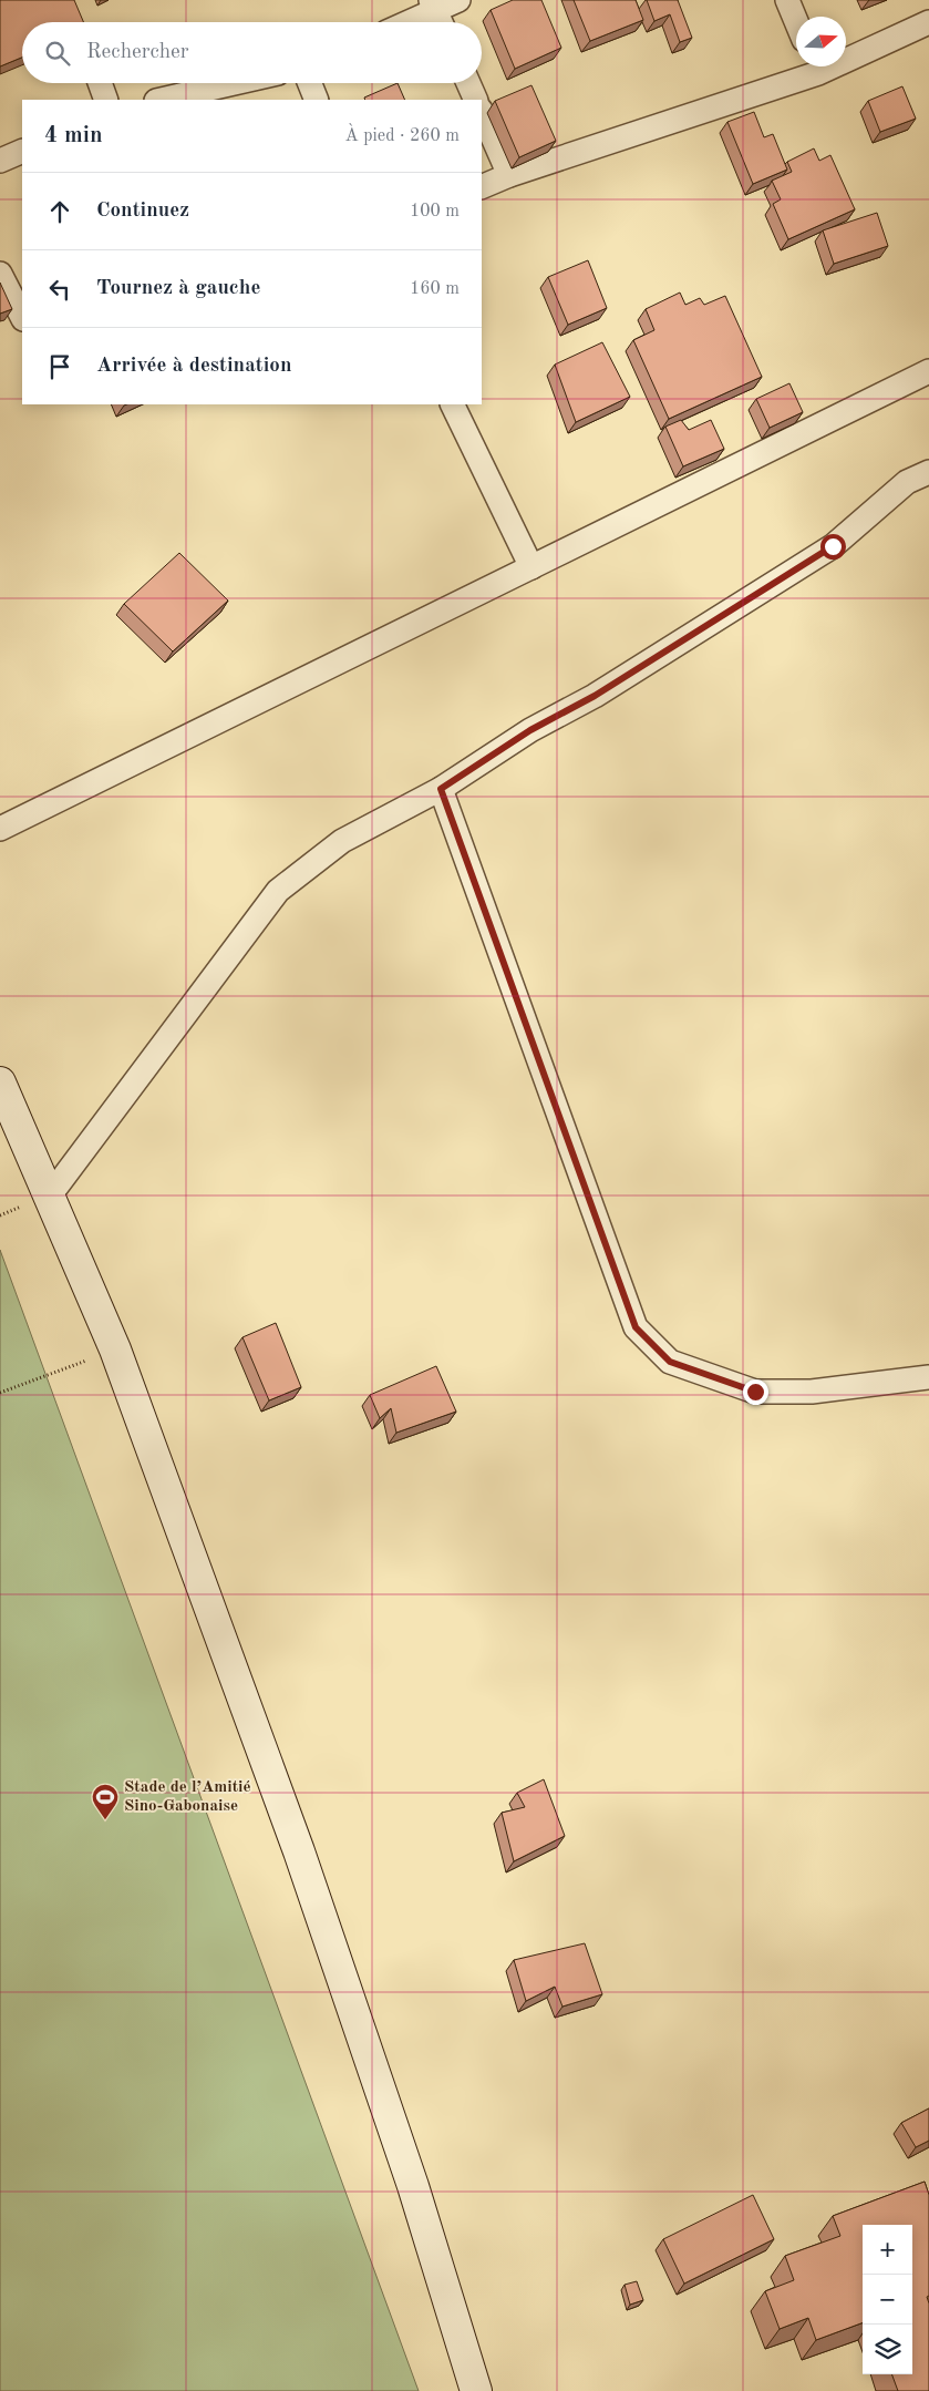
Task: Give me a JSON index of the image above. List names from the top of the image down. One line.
{"places":{"sports":["Stade de l’Amitié Sino-Gabonaise"]},"north":"right","page":{"search":"Rechercher","heading":["4 min","À pied · 260 m"],"list":[["Continuez","100 m"],["Tournez à gauche","160 m"],"Arrivée à destination"],"map_buttons":["+","−"]}}
